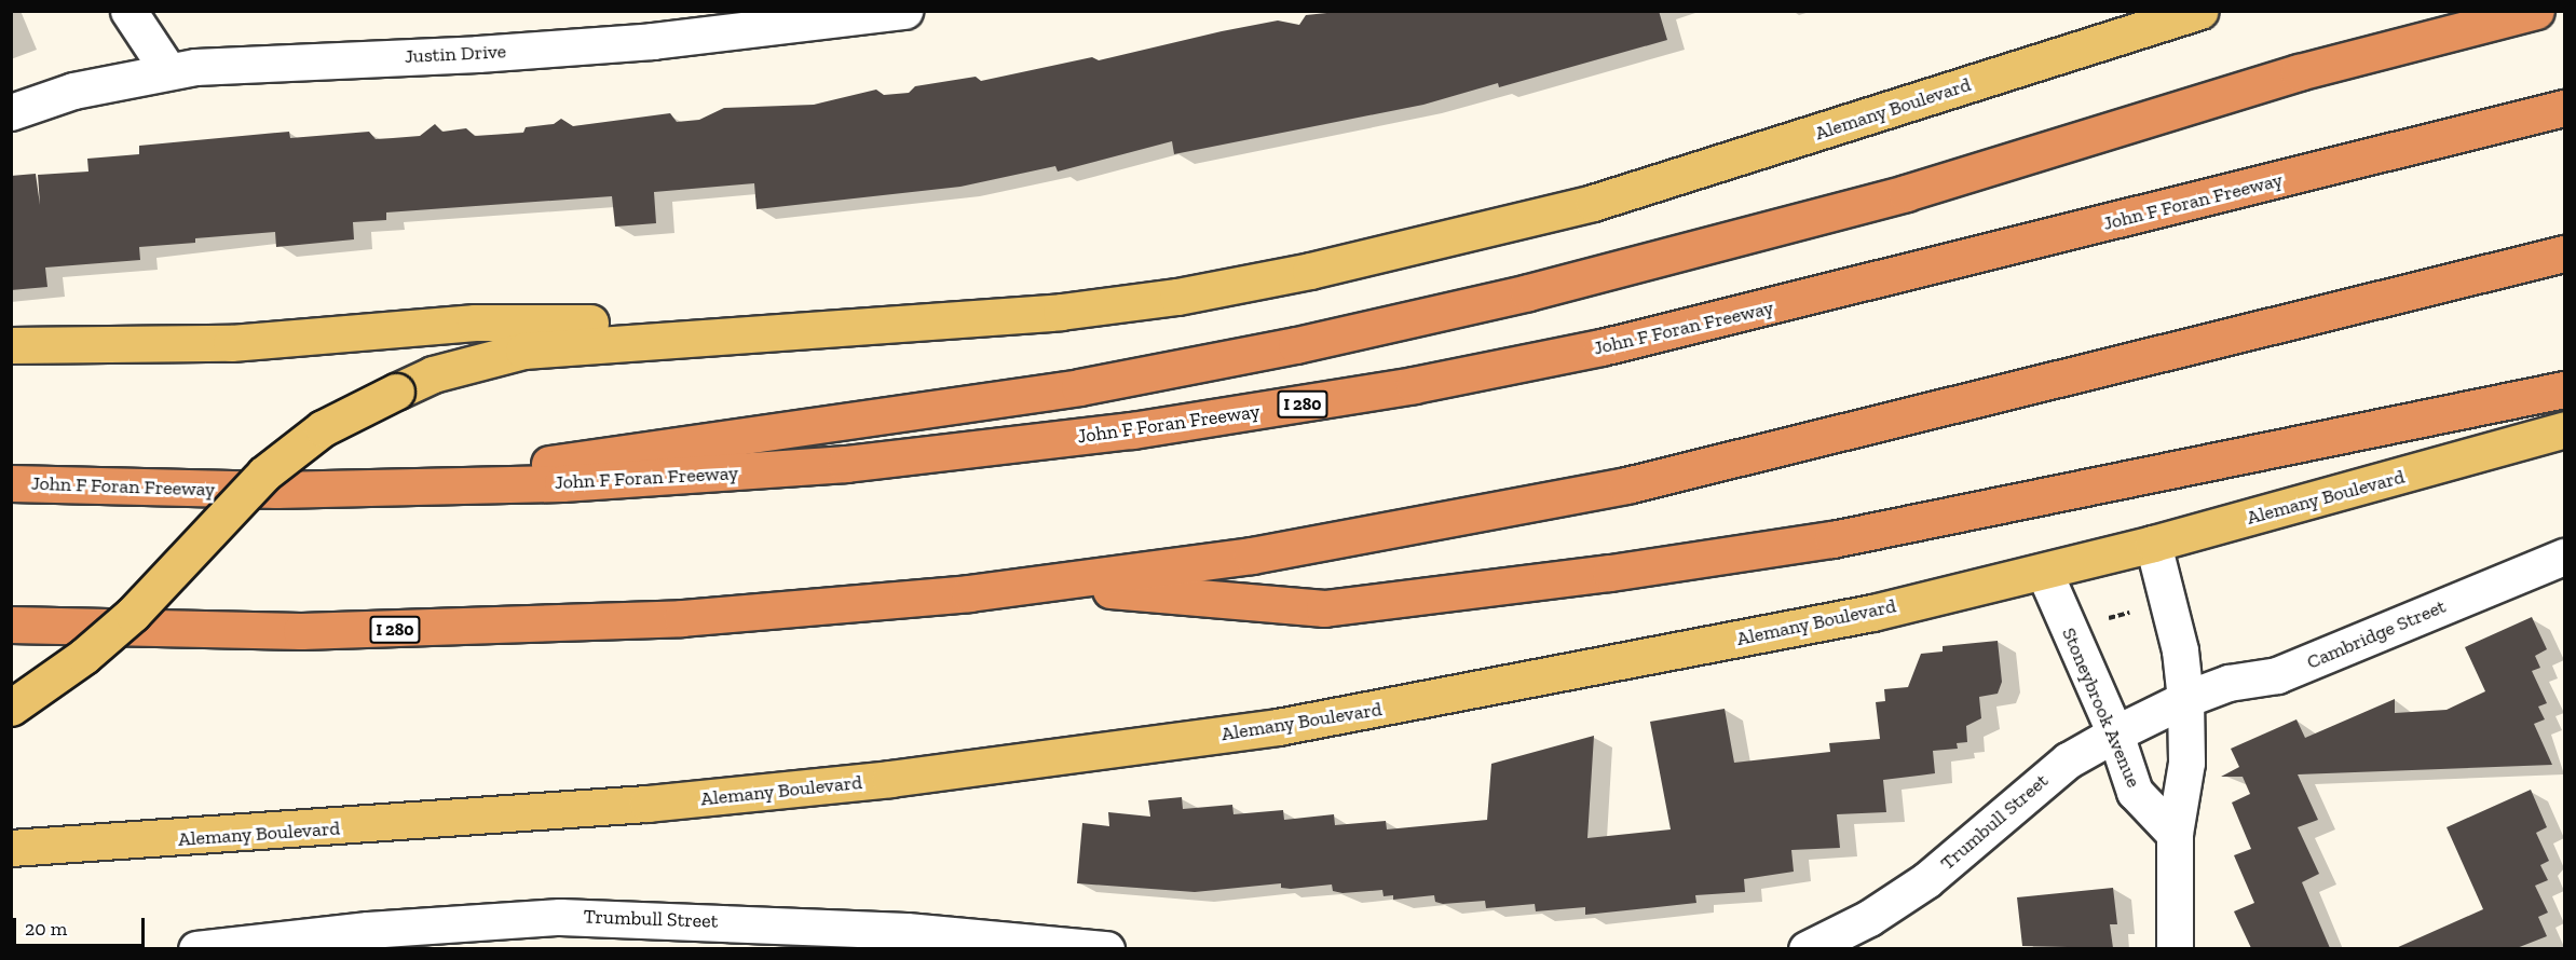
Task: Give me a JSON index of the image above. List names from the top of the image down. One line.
{"streets":{"highway":["John F Foran Freeway","I 280"],"main road":["Alemany Boulevard"],"street":["Justin Drive","Cambridge Street","Stoneybrook Avenue","Trumbull Street"]},"crossings":[["Alemany Boulevard","Stoneybrook Avenue"],["Cambridge Street","Trumbull Street"],["Stoneybrook Avenue","Trumbull Street"]],"scale_bar":"20 m"}
